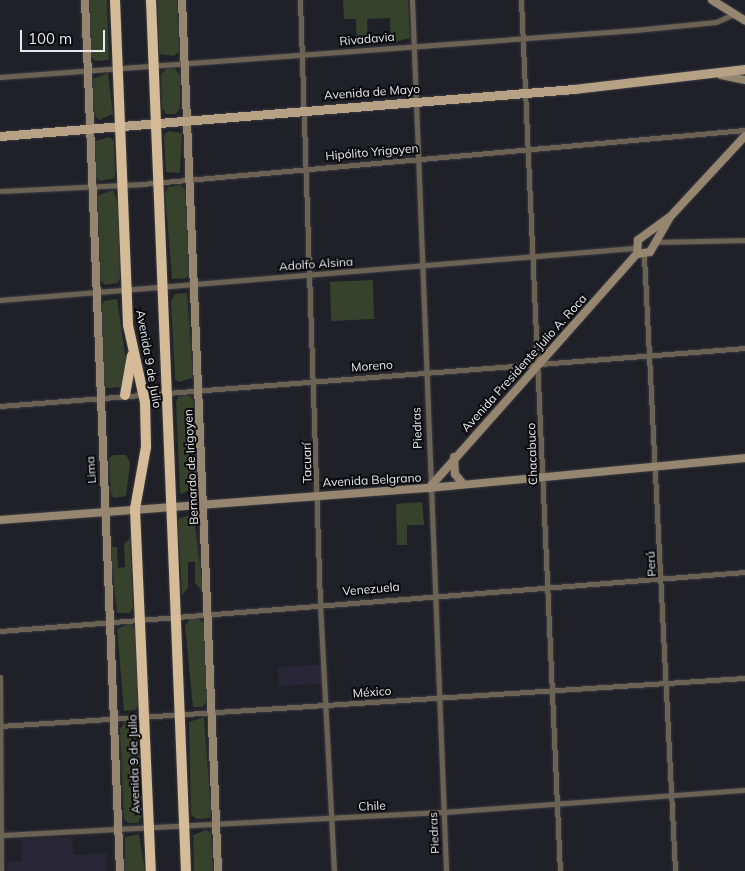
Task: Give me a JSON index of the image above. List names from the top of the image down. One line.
{"streets":{"highway":["Avenida 9 de Julio"],"main road":["Avenida de Mayo"],"street":["Rivadavia","Hipólito Yrigoyen","Adolfo Alsina","Avenida Presidente Julio A. Roca","Moreno","Piedras","Chacabuco","Tacuarí","Bernardo de Irigoyen","Lima","Avenida Belgrano","Perú","Venezuela","México","Chile"]},"crossings":[["Rivadavia","Avenida 9 de Julio"],["Rivadavia","Piedras"],["Rivadavia","Chacabuco"],["Rivadavia","Tacuarí"],["Rivadavia","Bernardo de Irigoyen"],["Rivadavia","Lima"],["Avenida de Mayo","Avenida 9 de Julio"],["Avenida de Mayo","Piedras"],["Avenida de Mayo","Chacabuco"],["Avenida de Mayo","Tacuarí"],["Avenida de Mayo","Bernardo de Irigoyen"],["Avenida de Mayo","Lima"],["Hipólito Yrigoyen","Avenida 9 de Julio"],["Hipólito Yrigoyen","Piedras"],["Hipólito Yrigoyen","Chacabuco"],["Hipólito Yrigoyen","Tacuarí"],["Hipólito Yrigoyen","Bernardo de Irigoyen"],["Hipólito Yrigoyen","Lima"],["Adolfo Alsina","Avenida 9 de Julio"],["Adolfo Alsina","Avenida Presidente Julio A. Roca"],["Adolfo Alsina","Piedras"],["Adolfo Alsina","Chacabuco"],["Adolfo Alsina","Tacuarí"],["Adolfo Alsina","Bernardo de Irigoyen"],["Adolfo Alsina","Lima"],["Adolfo Alsina","Perú"],["Avenida 9 de Julio","Moreno"],["Avenida 9 de Julio","Avenida Belgrano"],["Avenida 9 de Julio","Venezuela"],["Avenida 9 de Julio","México"],["Avenida 9 de Julio","Chile"],["Avenida Presidente Julio A. Roca","Moreno"],["Avenida Presidente Julio A. Roca","Piedras"],["Avenida Presidente Julio A. Roca","Chacabuco"],["Avenida Presidente Julio A. Roca","Avenida Belgrano"],["Avenida Presidente Julio A. Roca","Perú"],["Moreno","Piedras"],["Moreno","Chacabuco"],["Moreno","Tacuarí"],["Moreno","Bernardo de Irigoyen"],["Moreno","Lima"],["Moreno","Perú"],["Piedras","Avenida Belgrano"],["Piedras","Venezuela"],["Piedras","México"],["Piedras","Chile"],["Chacabuco","Avenida Belgrano"],["Chacabuco","Venezuela"],["Chacabuco","México"],["Chacabuco","Chile"],["Tacuarí","Avenida Belgrano"],["Tacuarí","Venezuela"],["Tacuarí","México"],["Tacuarí","Chile"],["Bernardo de Irigoyen","Avenida Belgrano"],["Bernardo de Irigoyen","Venezuela"],["Bernardo de Irigoyen","México"],["Bernardo de Irigoyen","Chile"],["Lima","Avenida Belgrano"],["Lima","Venezuela"],["Lima","México"],["Lima","Chile"],["Avenida Belgrano","Perú"],["Perú","Venezuela"],["Perú","México"],["Perú","Chile"]],"scale_bar":"100 m"}
